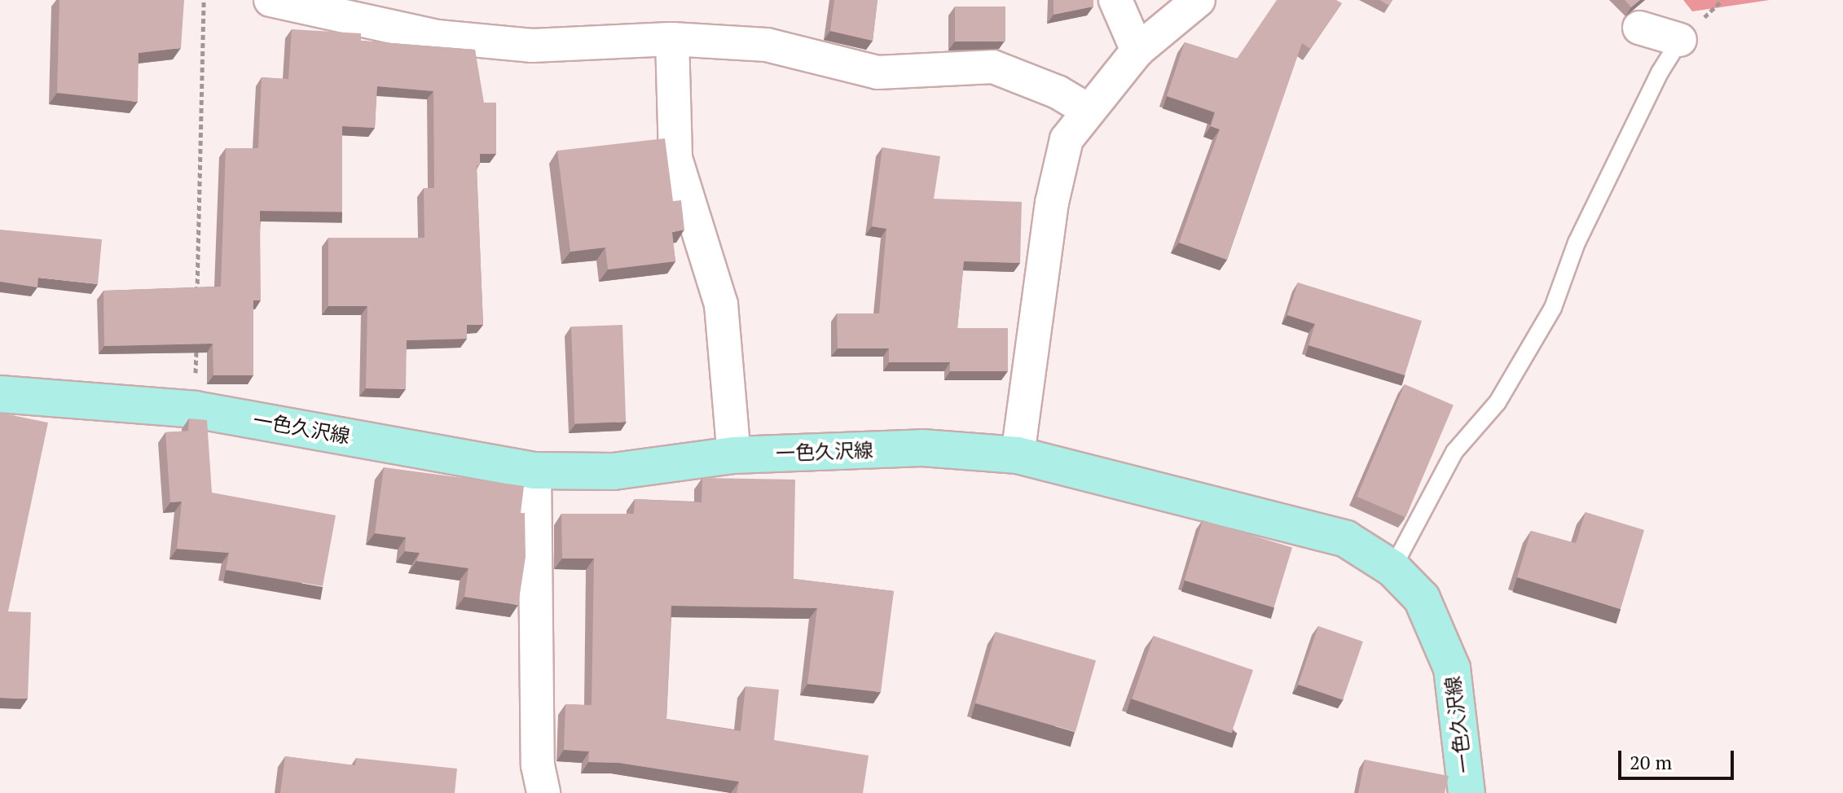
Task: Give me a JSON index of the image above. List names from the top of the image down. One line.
{"streets":{"main road":["一色久沢線"]},"scale_bar":"20 m"}
